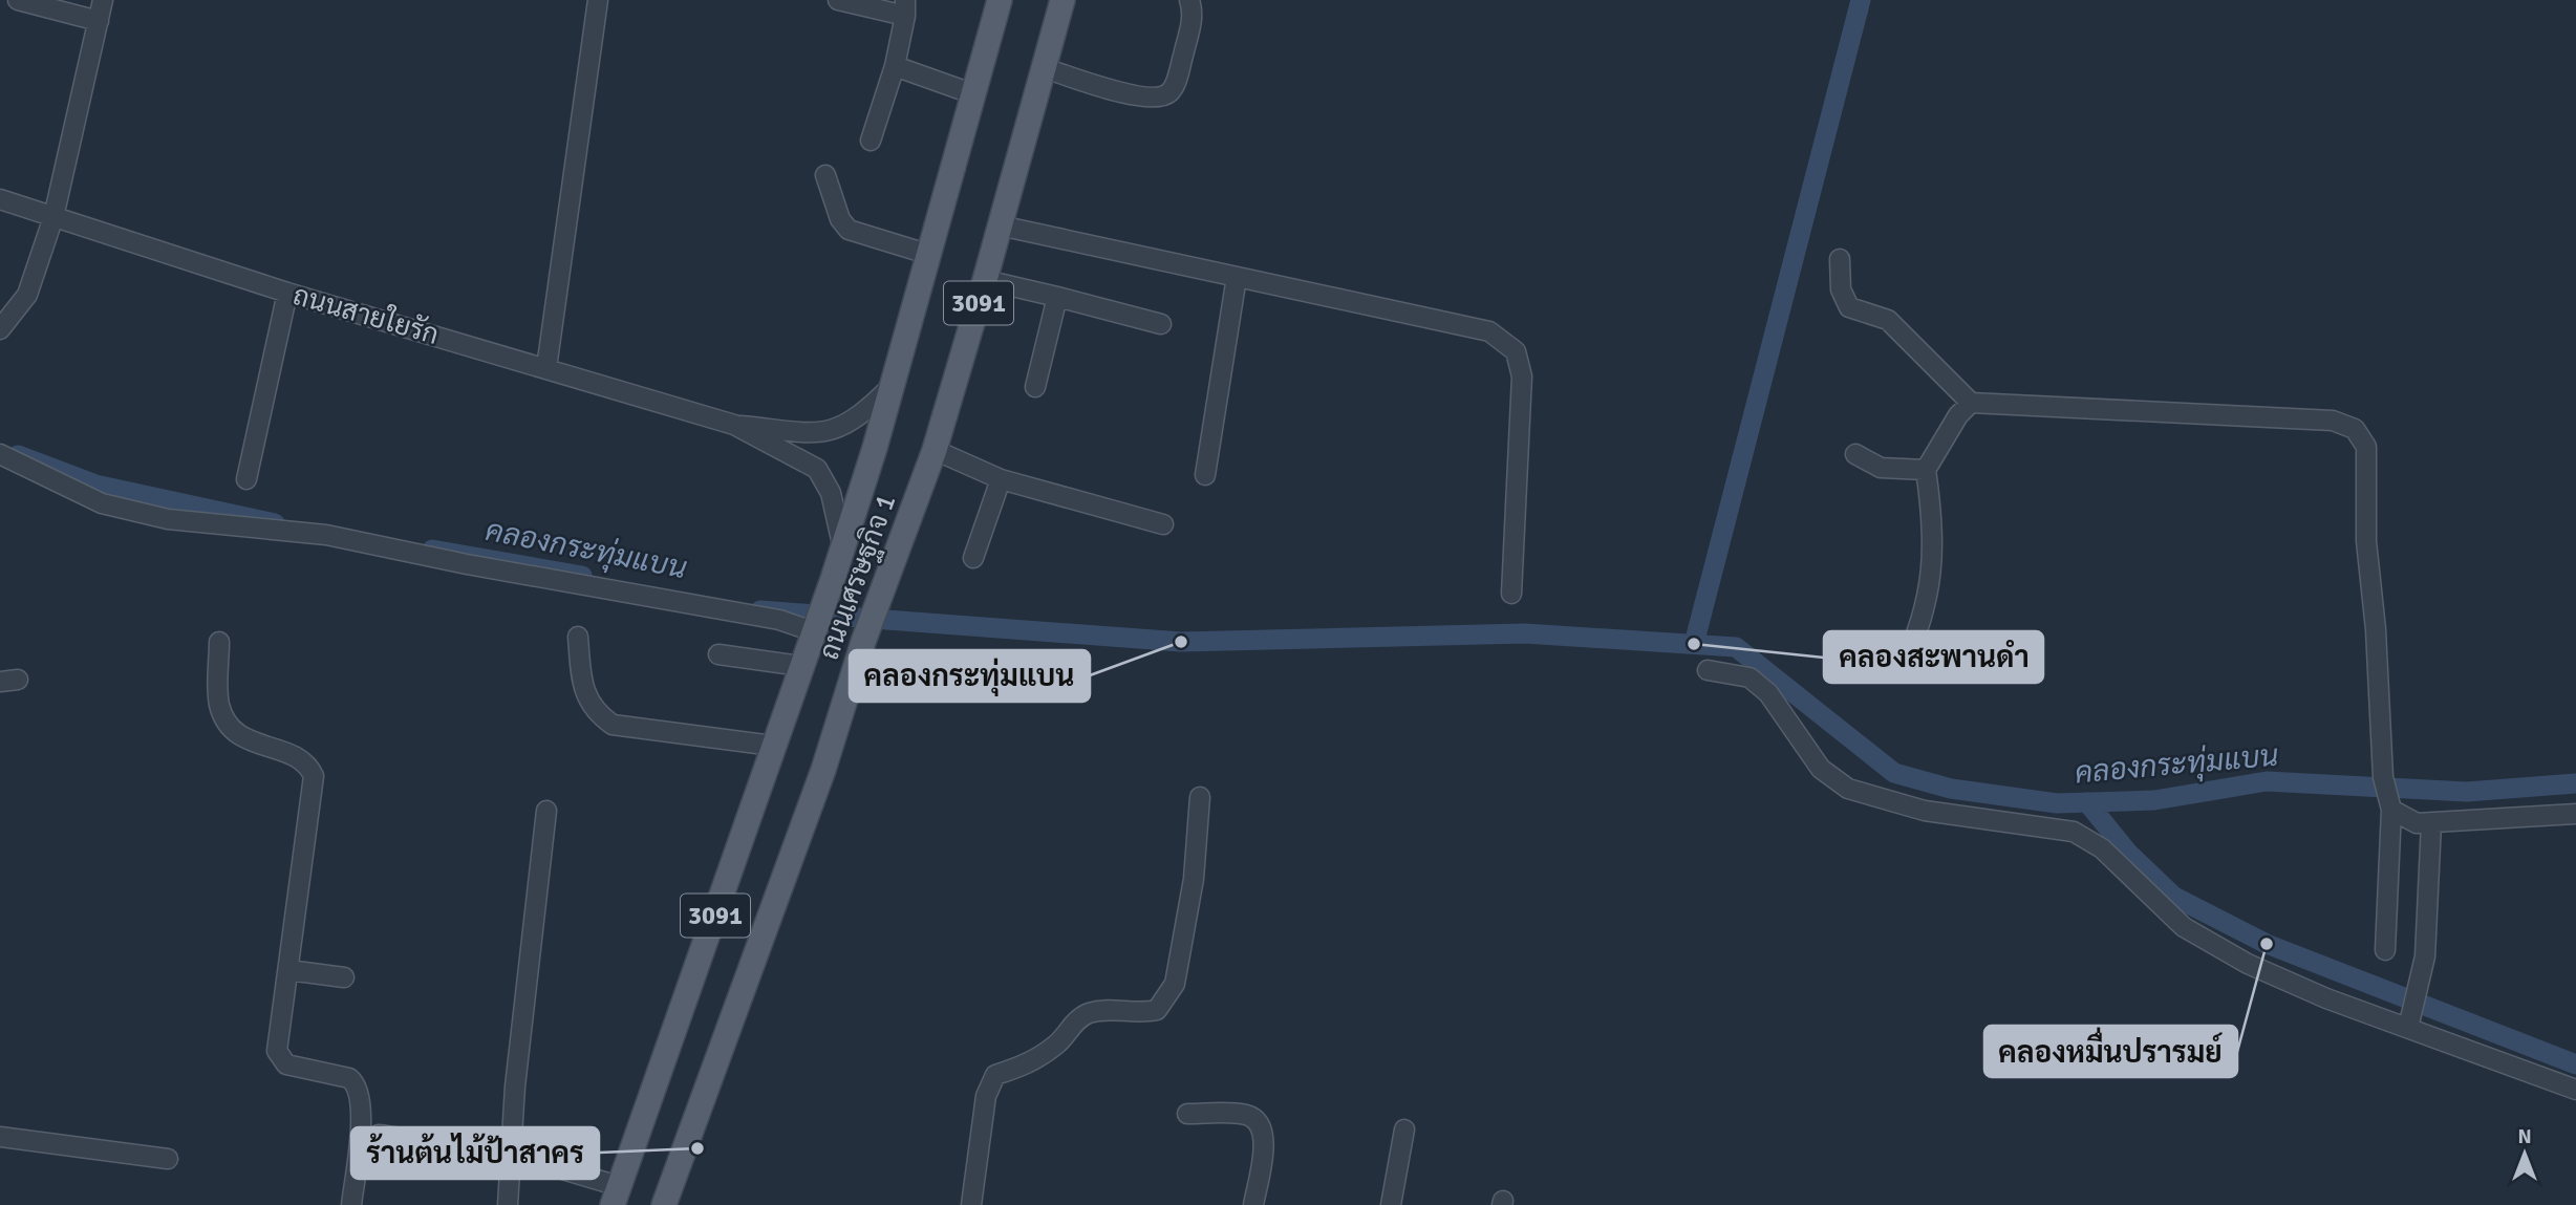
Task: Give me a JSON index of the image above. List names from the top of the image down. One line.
{"streets":{"main road":["3091","ถนนเศรษฐกิจ 1"],"street":["ถนนสายใยรัก"]},"crossings":[["ถนนสายใยรัก","ถนนเศรษฐกิจ 1"]],"water":["คลองกระทุ่มแบน"],"places":["คลองกระทุ่มแบน","คลองสะพานดำ","คลองหมื่นปรารมย์","ร้านต้นไม้ป้าสาคร"],"north":"top"}
